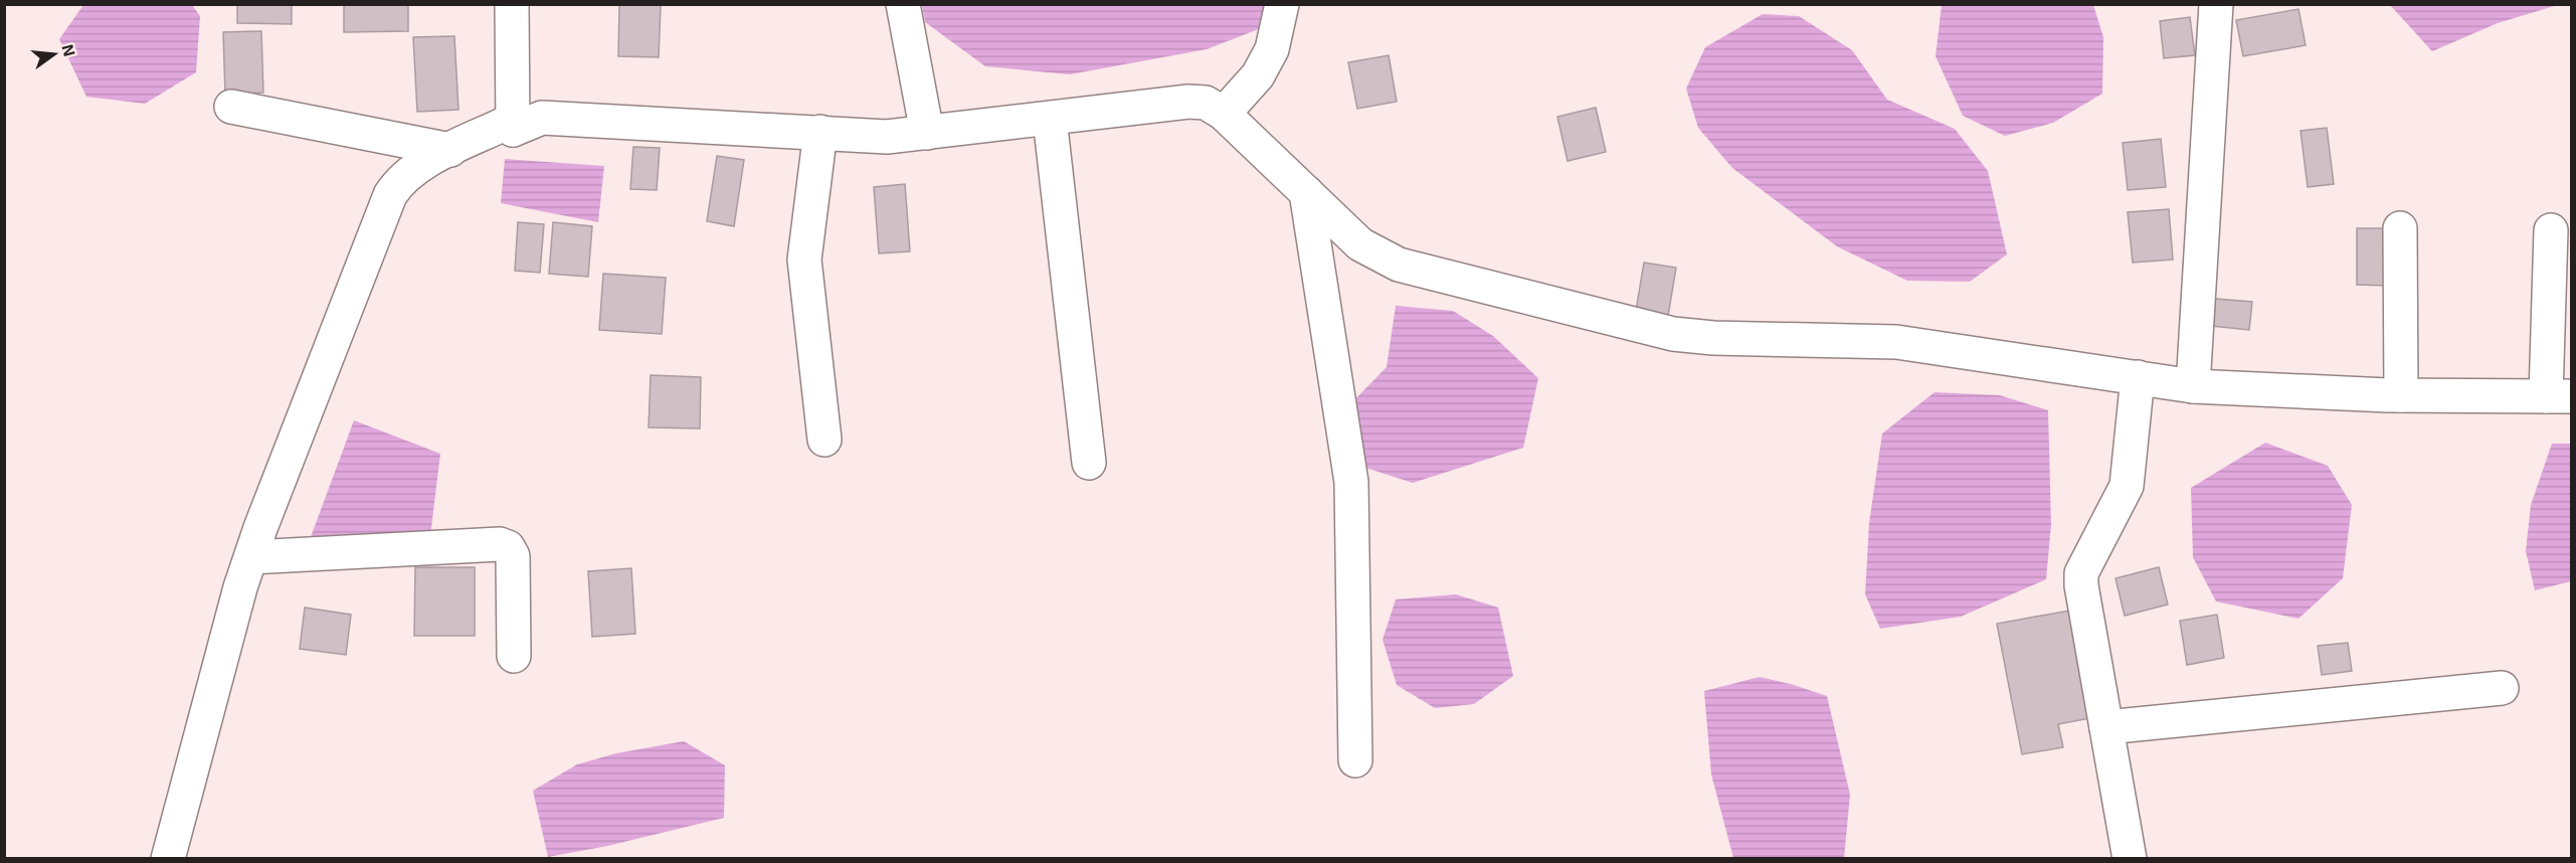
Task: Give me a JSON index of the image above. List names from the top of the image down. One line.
{"north":"right"}
